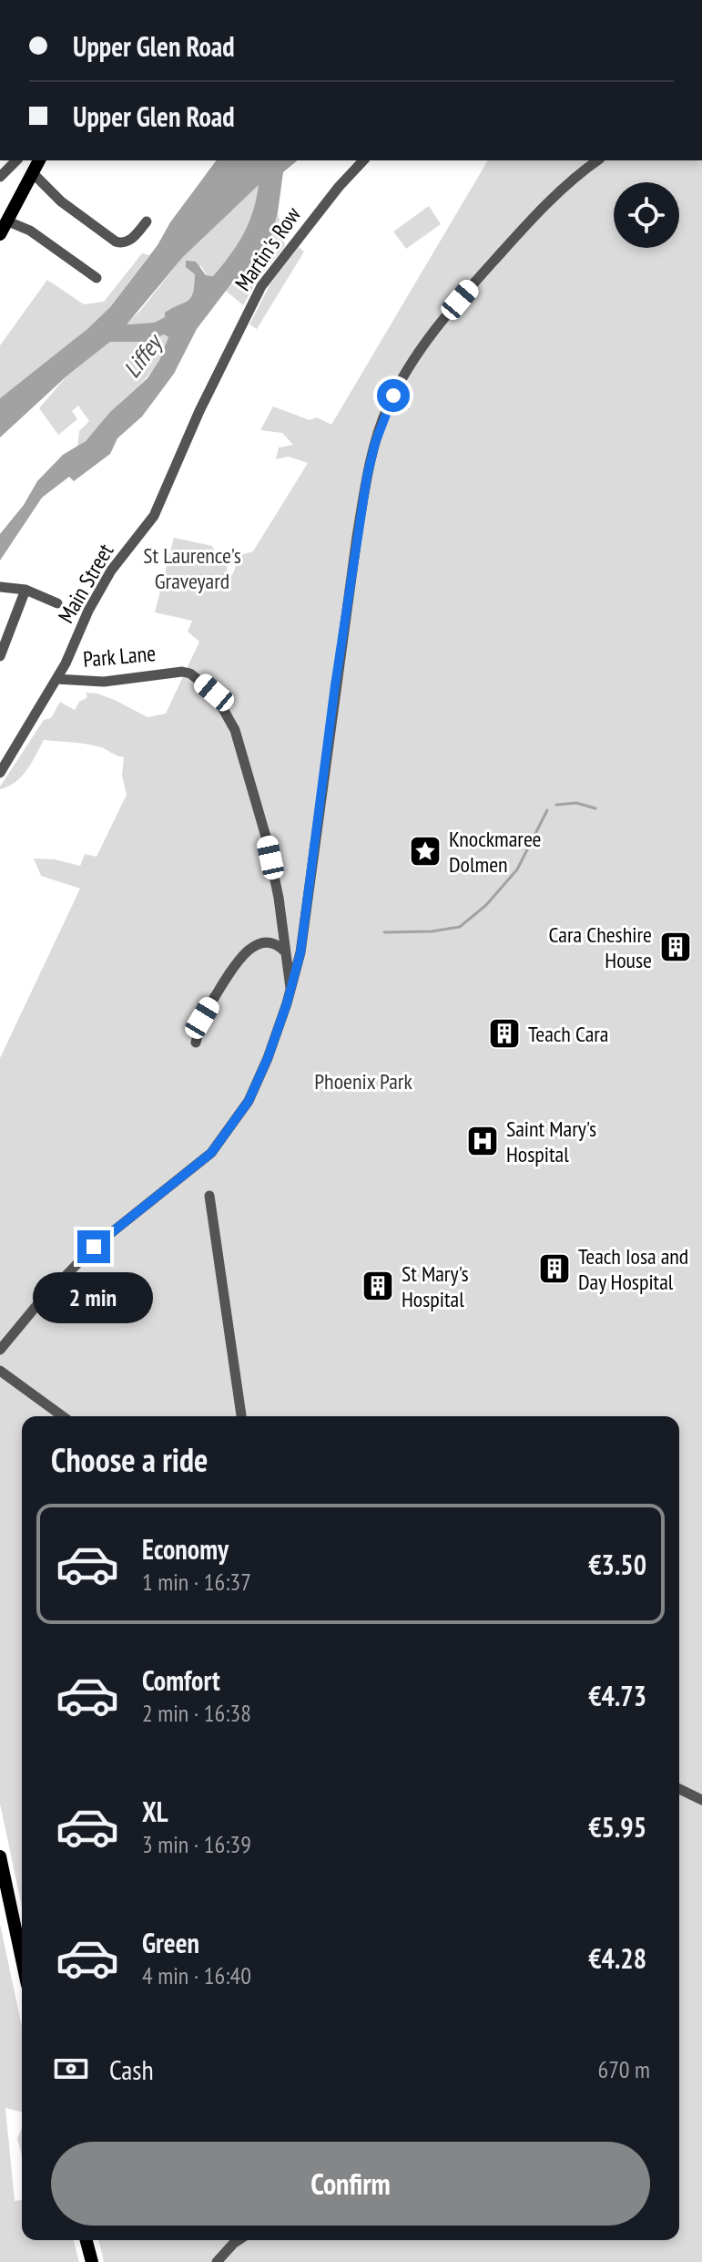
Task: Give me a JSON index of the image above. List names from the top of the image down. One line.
{"streets":{"street":["Martin's Row","Main Street","Park Lane"]},"crossings":[["Martin's Row","Main Street"],["Main Street","Park Lane"]],"water":["Liffey"],"parks":["St Laurence's Graveyard","Phoenix Park"],"places":{"place":["Knockmaree Dolmen"],"building":["Cara Cheshire House","Teach Cara","Teach Iosa and Day Hospital","St Mary's Hospital"],"hospital":["Saint Mary's Hospital"]},"page":{"banner":["Upper Glen Road","Upper Glen Road"],"bubble":"2 min","heading":"Choose a ride","list":[{"name":"Economy","note":"1 min · 16:37","value":"€3.50"},{"name":"Comfort","note":"2 min · 16:38","value":"€4.73"},{"name":"XL","note":"3 min · 16:39","value":"€5.95"},{"name":"Green","note":"4 min · 16:40","value":"€4.28"}],"pay":["Cash","670 m"],"buttons":"Confirm"}}
